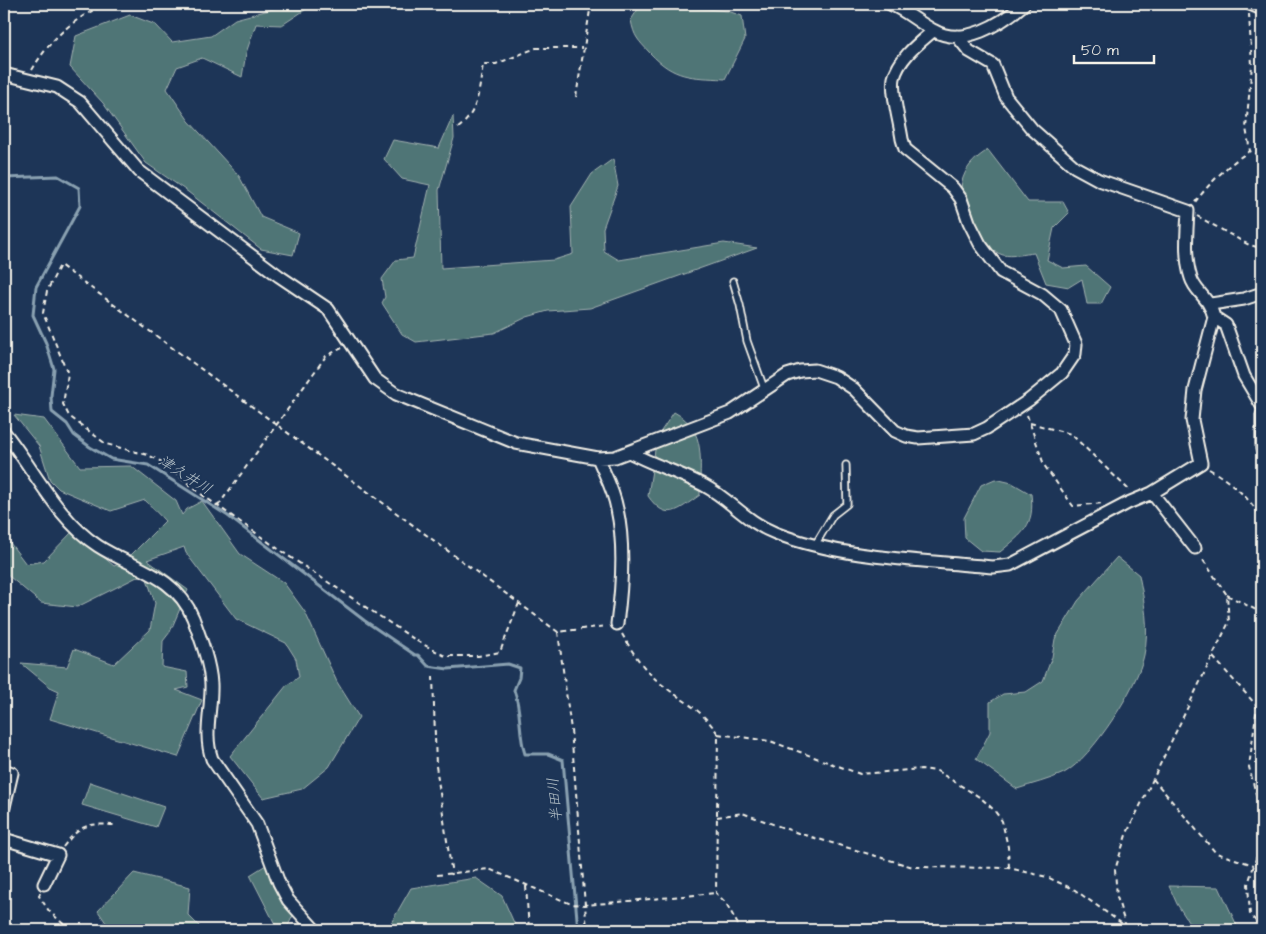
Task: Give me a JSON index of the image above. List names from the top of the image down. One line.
{"water":["津久井川","半田川"],"scale_bar":"50 m"}
